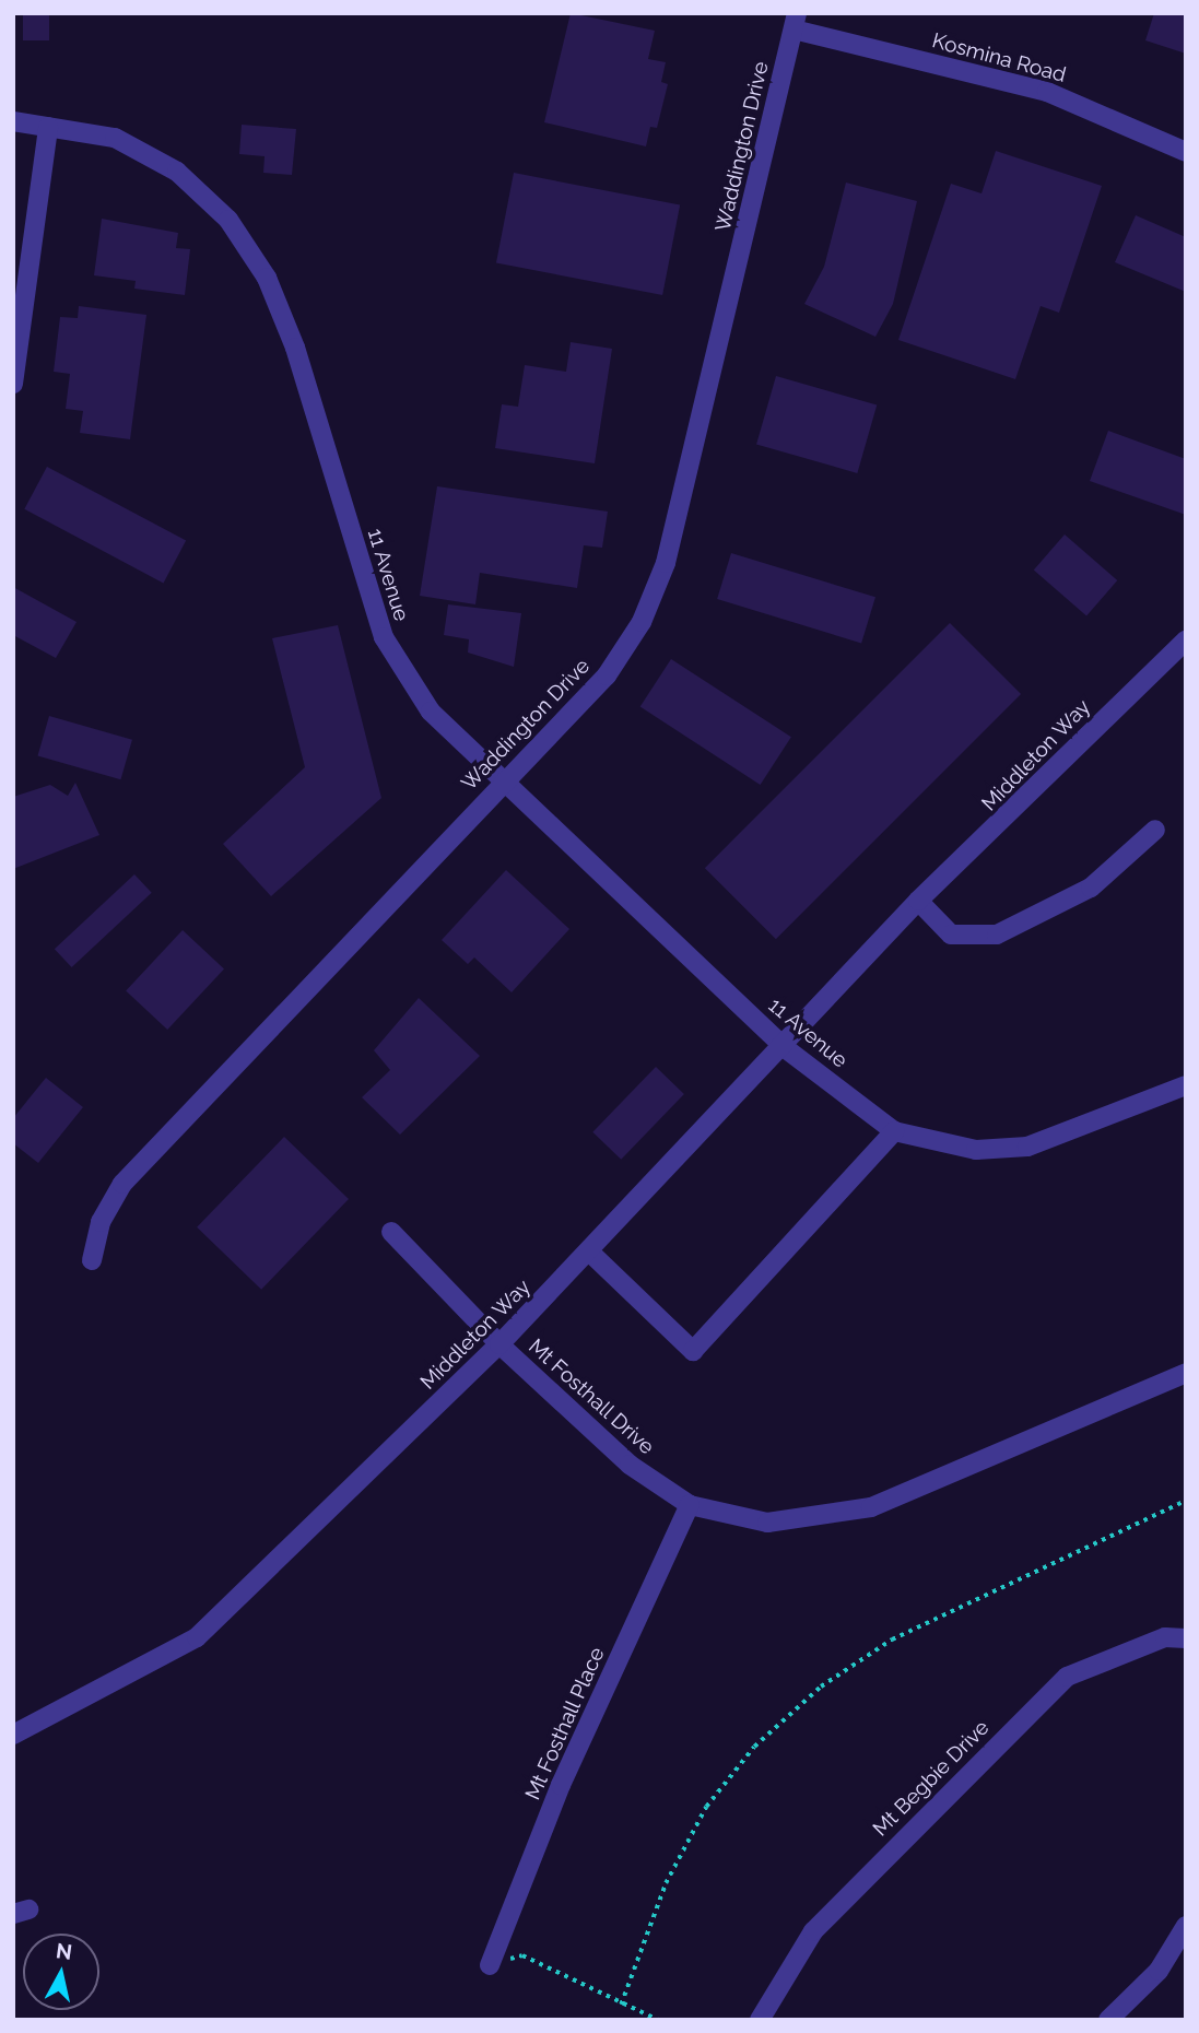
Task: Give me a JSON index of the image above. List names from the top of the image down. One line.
{"streets":{"street":["Kosmina Road","Waddington Drive","11 Avenue","Middleton Way","Mt Fosthall Drive","Mt Fosthall Place","Mt Begbie Drive"]},"crossings":[["Kosmina Road","Waddington Drive"],["Waddington Drive","11 Avenue"],["11 Avenue","Middleton Way"],["Middleton Way","Mt Fosthall Drive"],["Mt Fosthall Drive","Mt Fosthall Place"]],"north":"top"}
